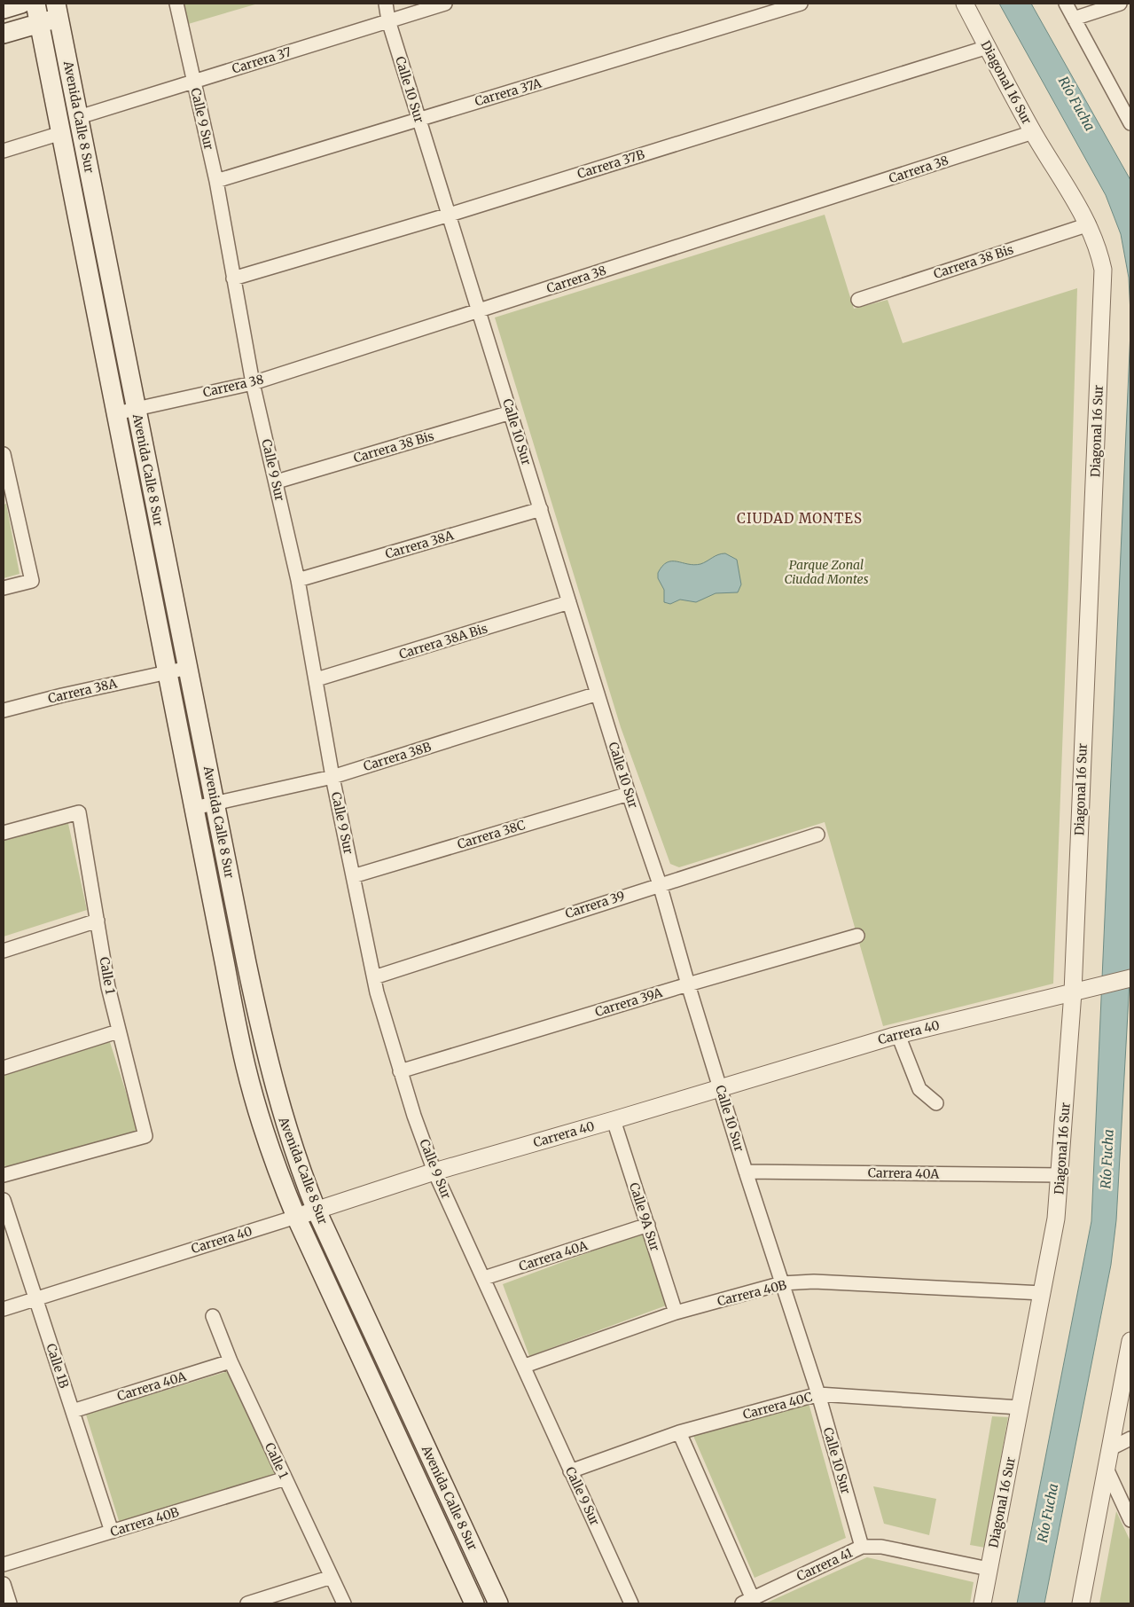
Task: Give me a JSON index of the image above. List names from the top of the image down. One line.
{"streets":{"main road":["Avenida Calle 8 Sur"],"street":["Carrera 37","Diagonal 16 Sur","Calle 10 Sur","Carrera 37A","Calle 9 Sur","Carrera 37B","Carrera 38","Carrera 38 Bis","Carrera 38A","Carrera 38A Bis","Carrera 38B","Carrera 38C","Carrera 39","Calle 1","Carrera 39A","Carrera 40","Carrera 40A","Calle 9A Sur","Carrera 40B","Calle 1B","Carrera 40C","Carrera 41"]},"crossings":[["Carrera 37","Calle 10 Sur"],["Carrera 37","Avenida Calle 8 Sur"],["Carrera 37","Calle 9 Sur"],["Diagonal 16 Sur","Carrera 37B"],["Diagonal 16 Sur","Carrera 38"],["Diagonal 16 Sur","Carrera 38 Bis"],["Diagonal 16 Sur","Carrera 40"],["Diagonal 16 Sur","Carrera 40A"],["Diagonal 16 Sur","Carrera 40B"],["Diagonal 16 Sur","Carrera 40C"],["Diagonal 16 Sur","Carrera 41"],["Calle 10 Sur","Carrera 37A"],["Calle 10 Sur","Carrera 37B"],["Calle 10 Sur","Carrera 38"],["Calle 10 Sur","Carrera 38 Bis"],["Calle 10 Sur","Carrera 38A"],["Calle 10 Sur","Carrera 38A Bis"],["Calle 10 Sur","Carrera 38B"],["Calle 10 Sur","Carrera 38C"],["Calle 10 Sur","Carrera 39"],["Calle 10 Sur","Carrera 39A"],["Calle 10 Sur","Carrera 40"],["Calle 10 Sur","Carrera 40A"],["Calle 10 Sur","Carrera 40B"],["Calle 10 Sur","Carrera 40C"],["Calle 10 Sur","Carrera 41"],["Carrera 37A","Calle 9 Sur"],["Avenida Calle 8 Sur","Carrera 38"],["Avenida Calle 8 Sur","Carrera 38A"],["Avenida Calle 8 Sur","Carrera 38B"],["Avenida Calle 8 Sur","Carrera 40"],["Calle 9 Sur","Carrera 37B"],["Calle 9 Sur","Carrera 38"],["Calle 9 Sur","Carrera 38 Bis"],["Calle 9 Sur","Carrera 38A"],["Calle 9 Sur","Carrera 38A Bis"],["Calle 9 Sur","Carrera 38B"],["Calle 9 Sur","Carrera 38C"],["Calle 9 Sur","Carrera 39"],["Calle 9 Sur","Carrera 39A"],["Calle 9 Sur","Carrera 40"],["Calle 9 Sur","Carrera 40A"],["Calle 9 Sur","Carrera 40B"],["Calle 9 Sur","Carrera 40C"],["Calle 1","Carrera 40A"],["Calle 1","Carrera 40B"],["Carrera 40","Calle 9A Sur"],["Carrera 40","Calle 1B"],["Carrera 40A","Calle 9A Sur"],["Carrera 40A","Calle 1B"],["Calle 9A Sur","Carrera 40B"],["Carrera 40B","Calle 1B"]],"districts":["CIUDAD MONTES"],"water":["Río Fucha"],"parks":["Parque Zonal Ciudad Montes"]}
